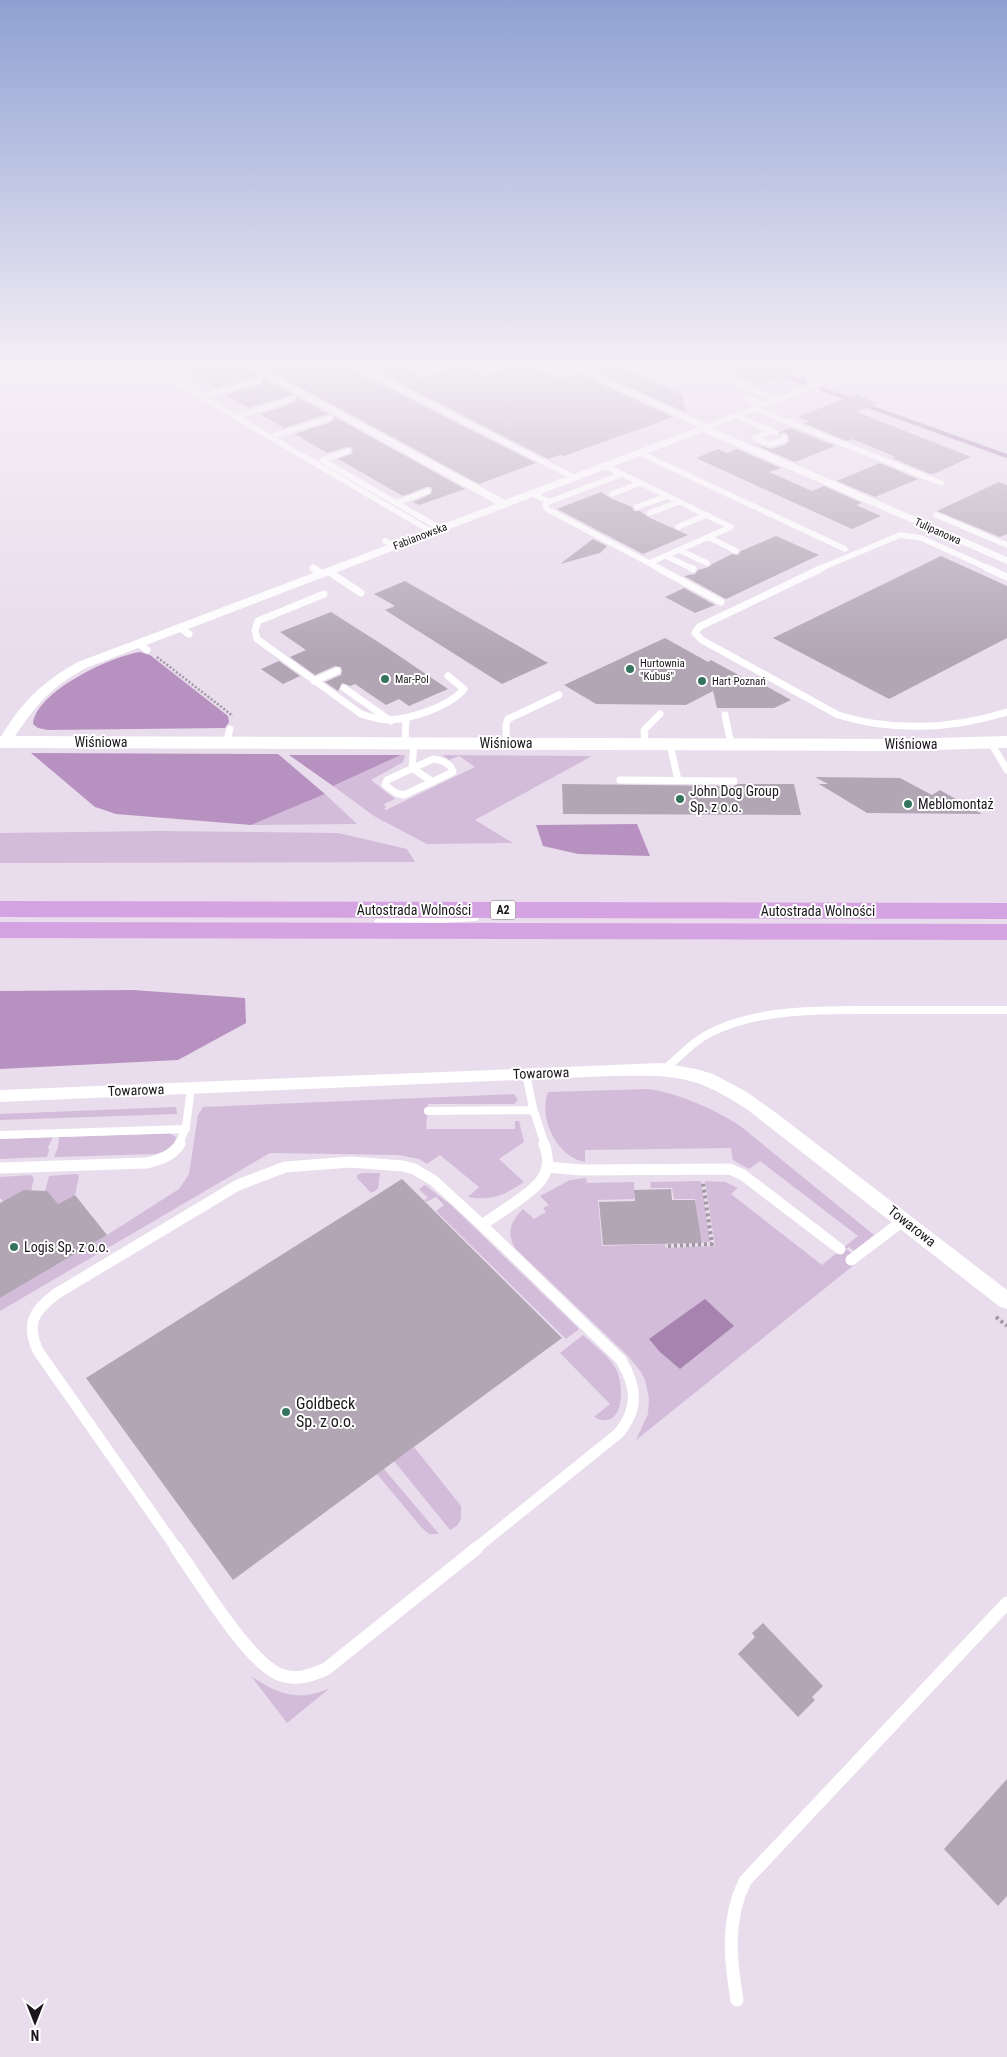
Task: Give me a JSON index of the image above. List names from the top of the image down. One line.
{"streets":{"highway":["Autostrada Wolności","A2"],"street":["Tulipanowa","Fabianowska","Wiśniowa","Towarowa"]},"crossings":[["Fabianowska","Wiśniowa"]],"places":["Hurtownia \"Kubuś\"","Mar-Pol","Hart Poznań","John Dog Group Sp. z o.o.","Meblomontaż","Logis Sp. z o.o.","Goldbeck Sp. z o.o."],"north":"bottom"}
